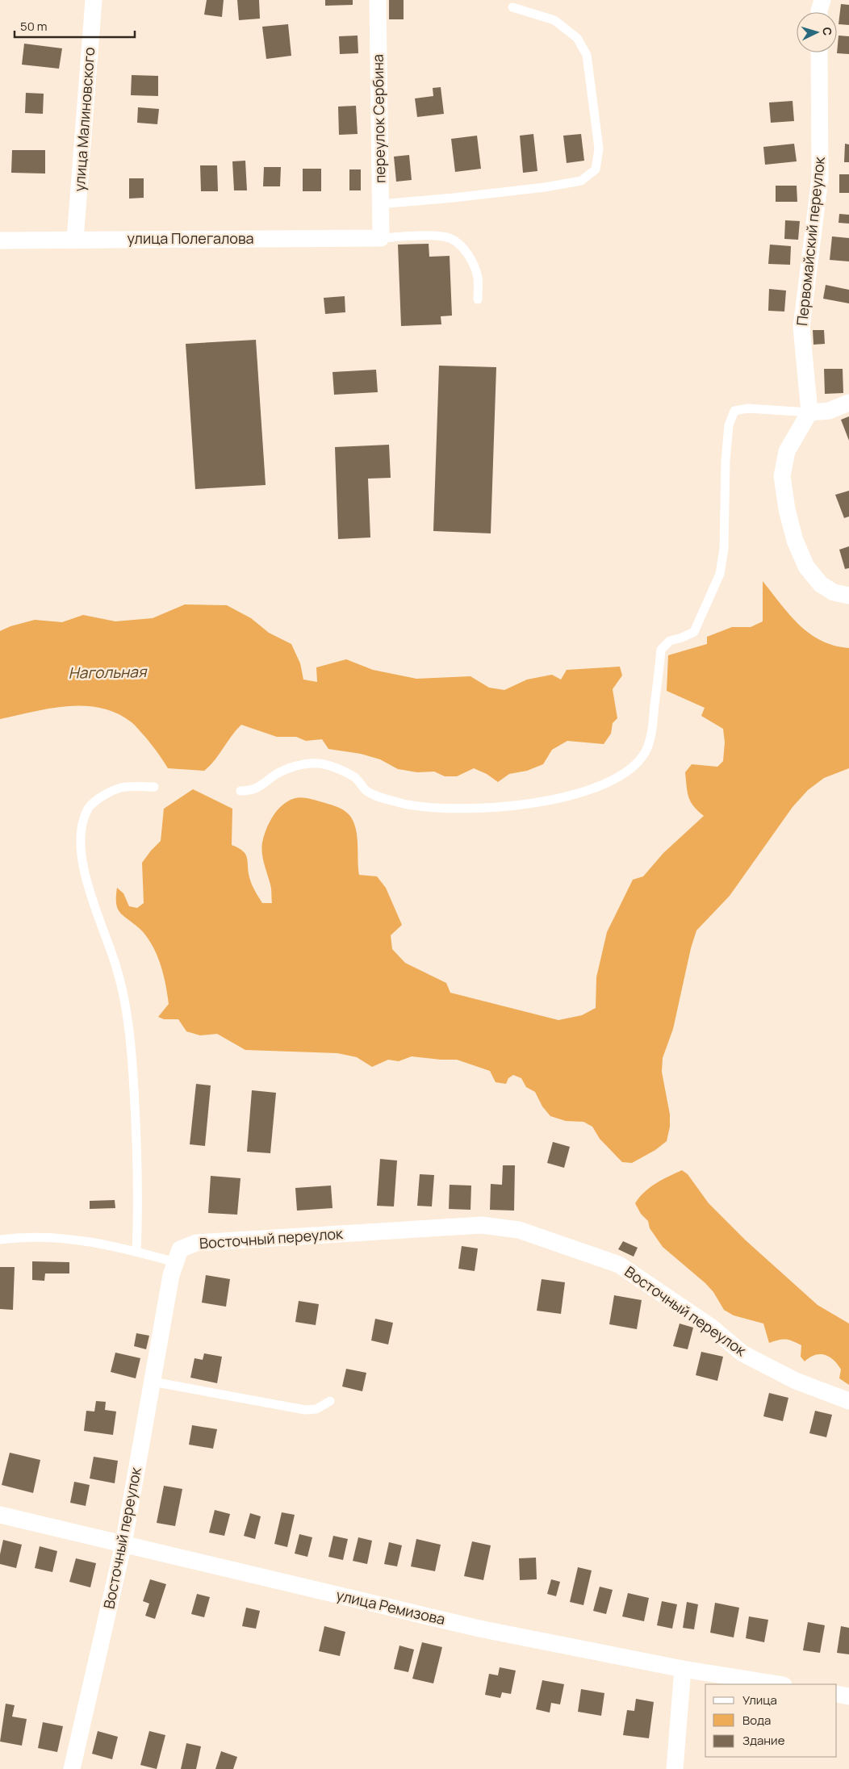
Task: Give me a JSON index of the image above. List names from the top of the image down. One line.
{"streets":{"street":["переулок Сербина","улица Малиновского","улица Полегалова","Первомайский переулок","Восточный переулок","улица Ремизова"]},"crossings":[["переулок Сербина","улица Полегалова"],["улица Малиновского","улица Полегалова"],["Восточный переулок","улица Ремизова"]],"water":["Нагольная"],"legend":["Улица","Вода","Здание"],"scale_bar":"50 m","north":"right"}
